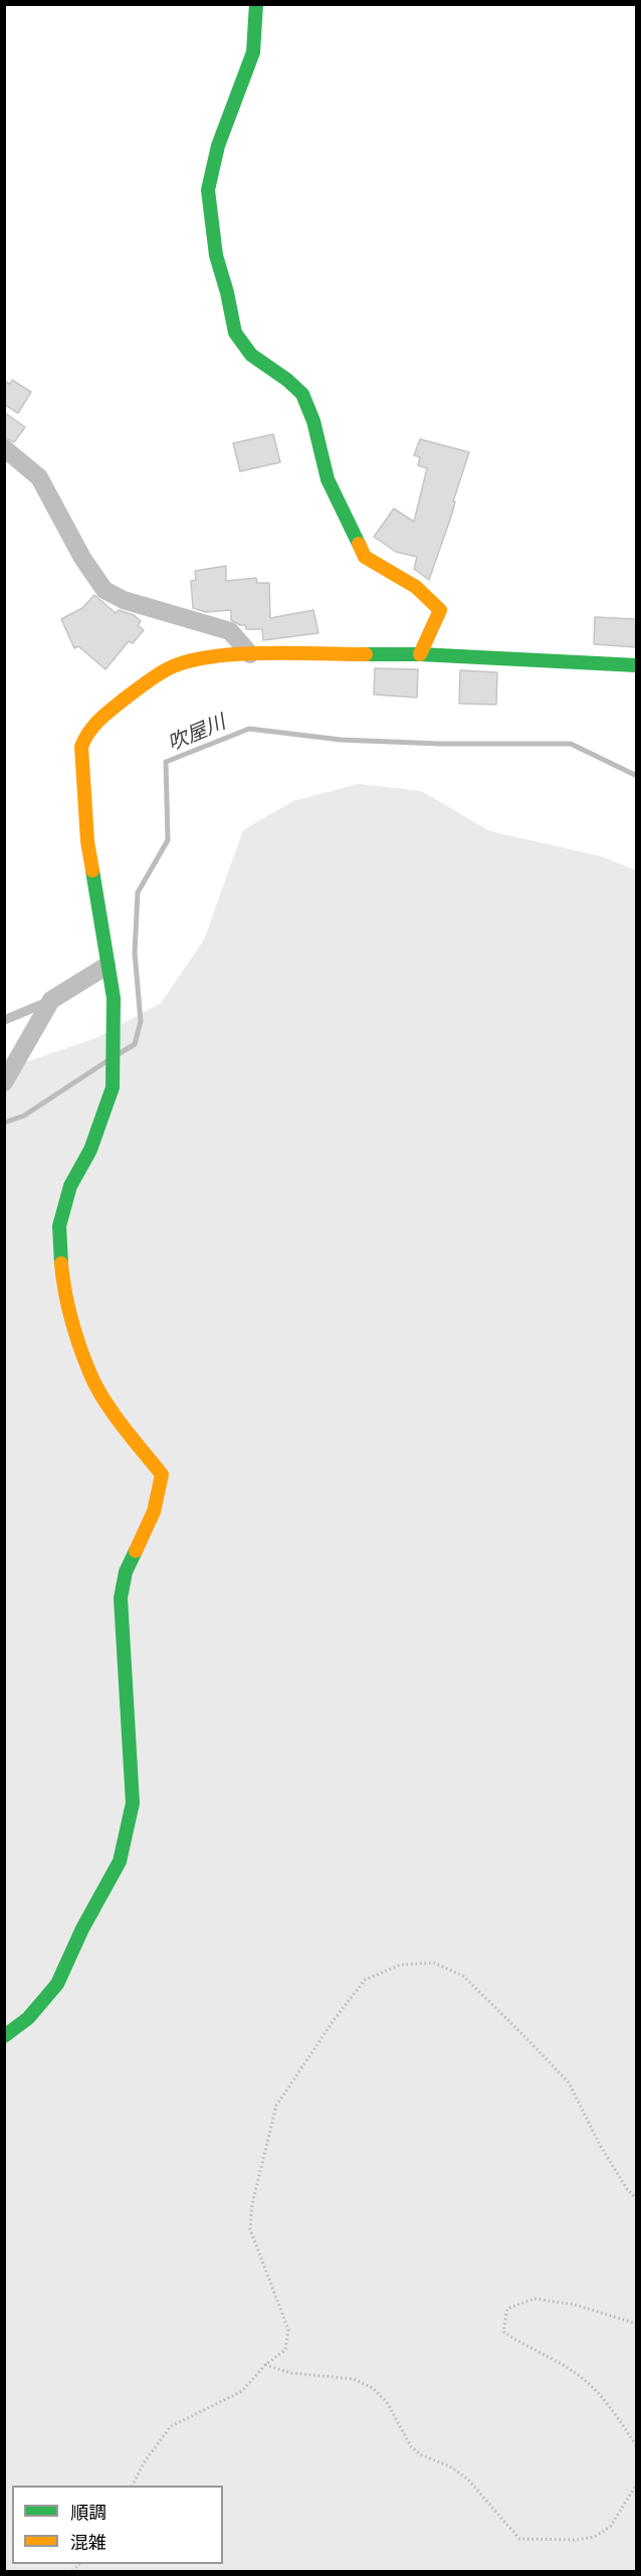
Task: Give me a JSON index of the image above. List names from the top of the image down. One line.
{"water":["吹屋川"],"legend":["順調","混雑"]}
